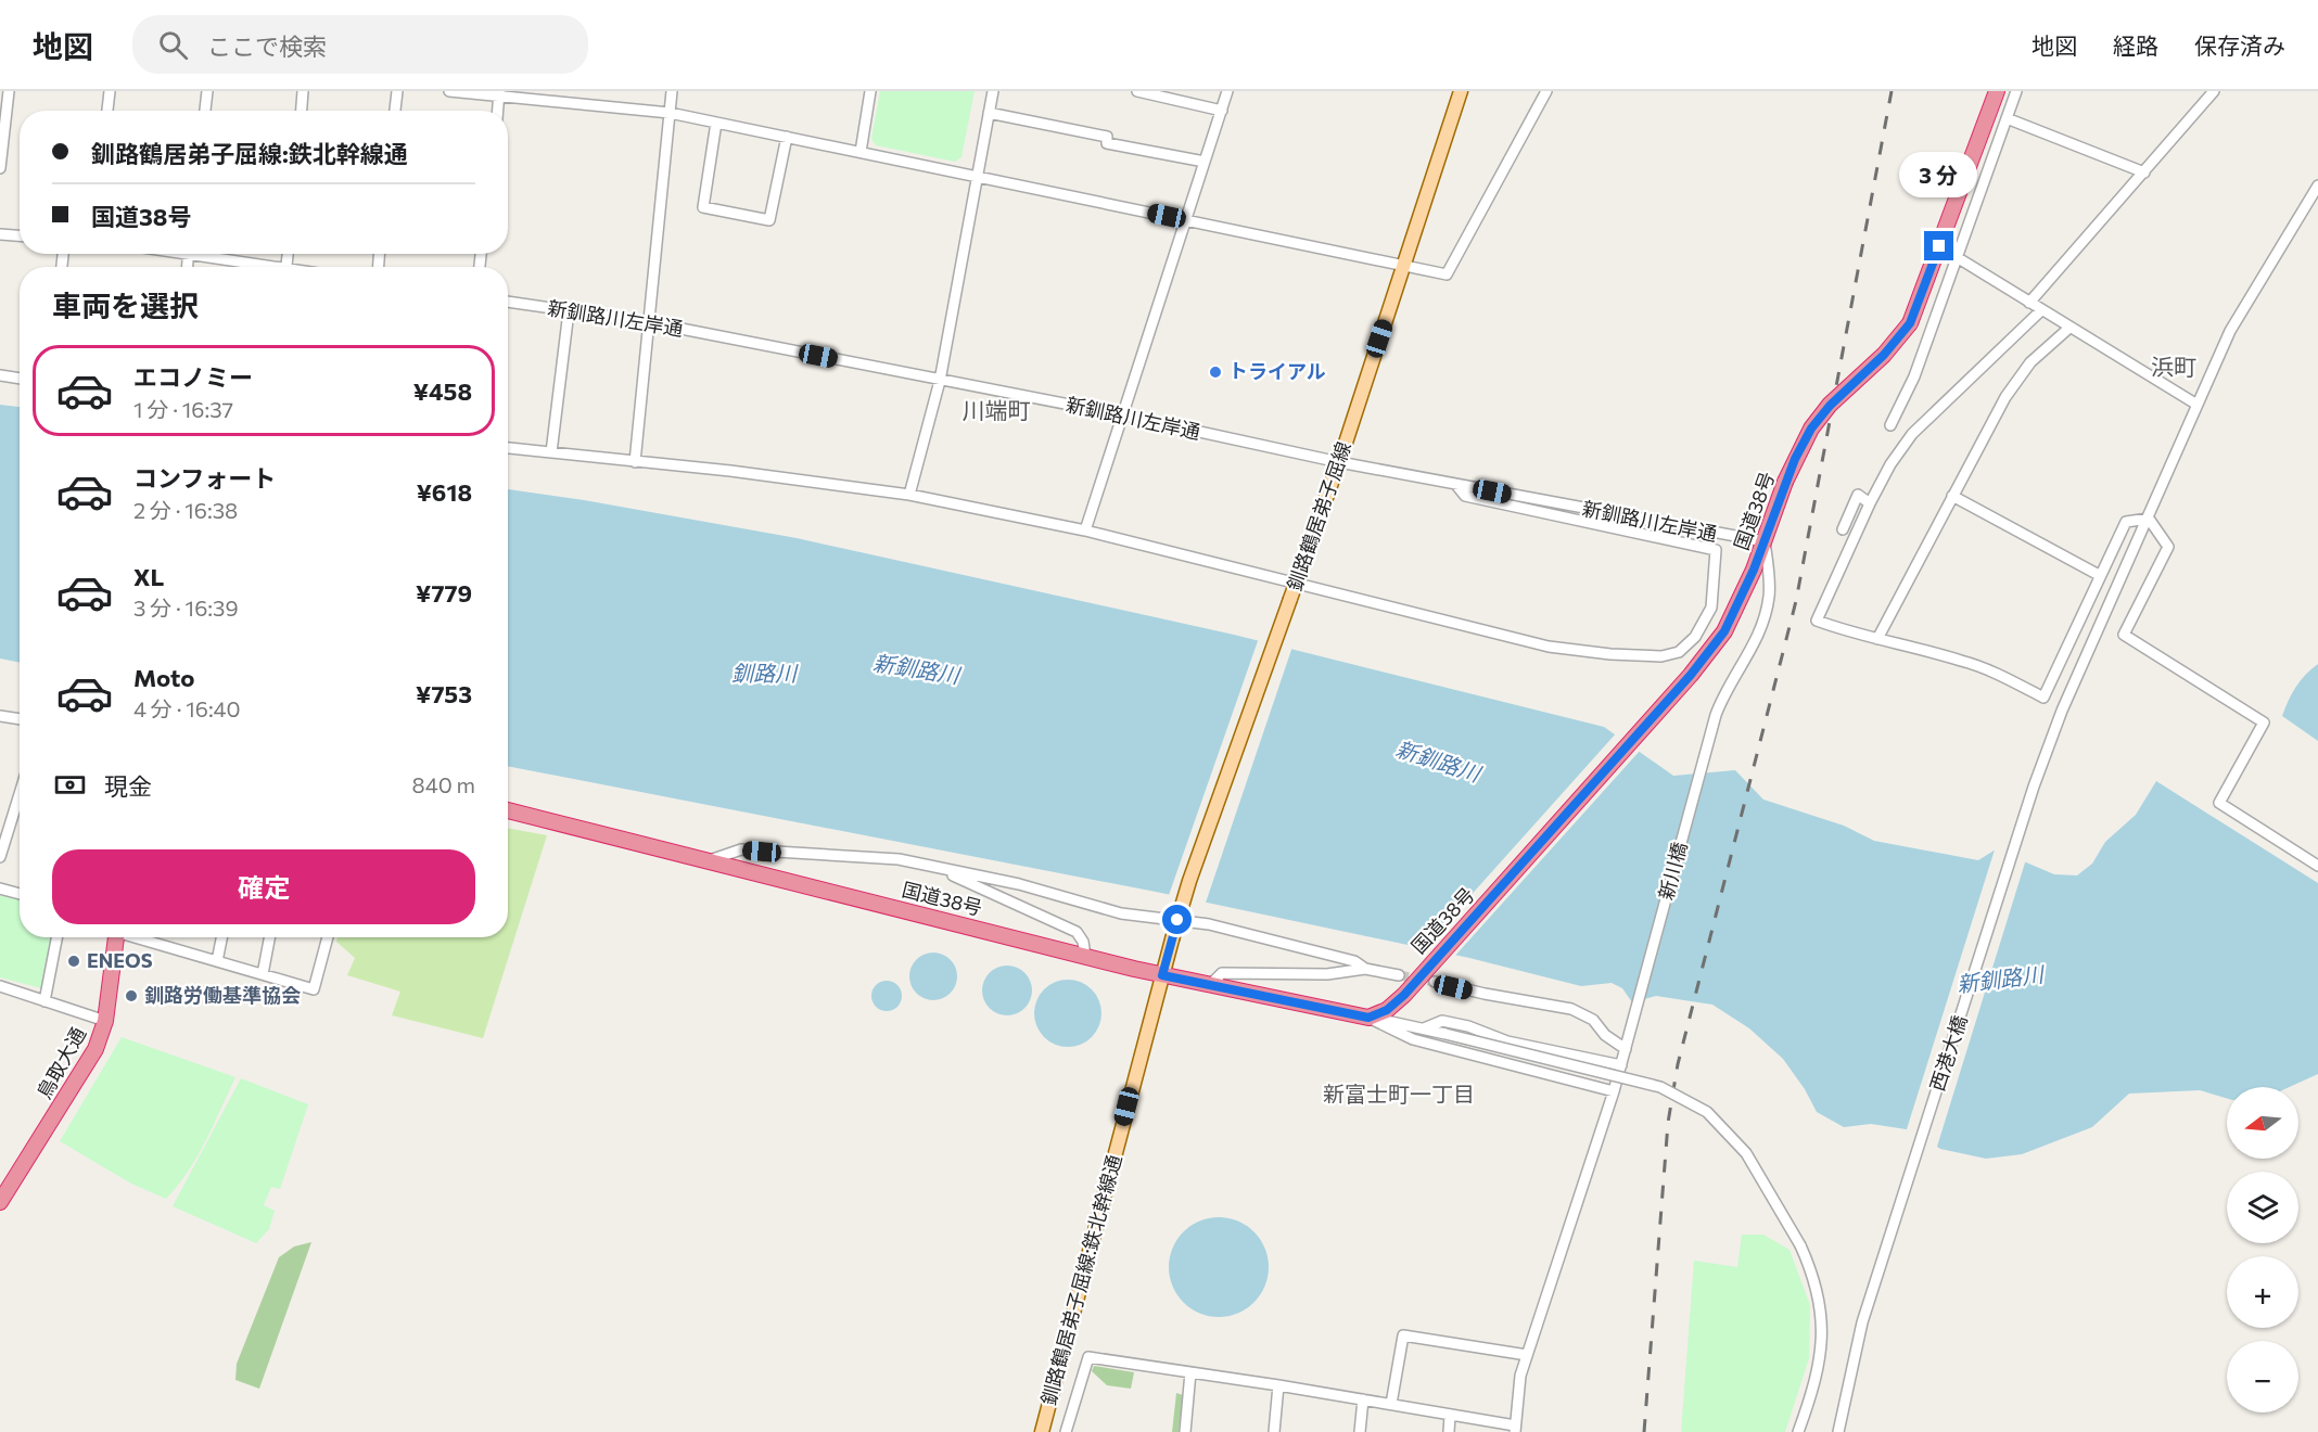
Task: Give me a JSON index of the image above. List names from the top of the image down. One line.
{"streets":{"highway":["国道38号","鳥取大通"],"main road":["釧路鶴居弟子屈線","釧路鶴居弟子屈線:鉄北幹線通"],"street":["新釧路川左岸通","新川橋","西港大橋"]},"crossings":[["新釧路川左岸通","国道38号"],["新釧路川左岸通","釧路鶴居弟子屈線"],["新釧路川左岸通","新川橋"],["国道38号","新川橋"],["国道38号","釧路鶴居弟子屈線:鉄北幹線通"],["釧路鶴居弟子屈線","釧路鶴居弟子屈線:鉄北幹線通"]],"districts":["浜町","川端町","新富士町一丁目"],"water":["新釧路川","釧路川"],"places":["トライアル","ENEOS","釧路労働基準協会"],"north":"left","page":{"header":"地図","search":"ここで検索","nav":["地図","経路","保存済み"],"banner":["釧路鶴居弟子屈線:鉄北幹線通","国道38号"],"bubble":"3 分","heading":"車両を選択","list":[{"name":"エコノミー","note":"1 分 · 16:37","value":"¥458"},{"name":"コンフォート","note":"2 分 · 16:38","value":"¥618"},{"name":"XL","note":"3 分 · 16:39","value":"¥779"},{"name":"Moto","note":"4 分 · 16:40","value":"¥753"}],"pay":["現金","840 m"],"buttons":"確定","map_buttons":["+","−"]}}
